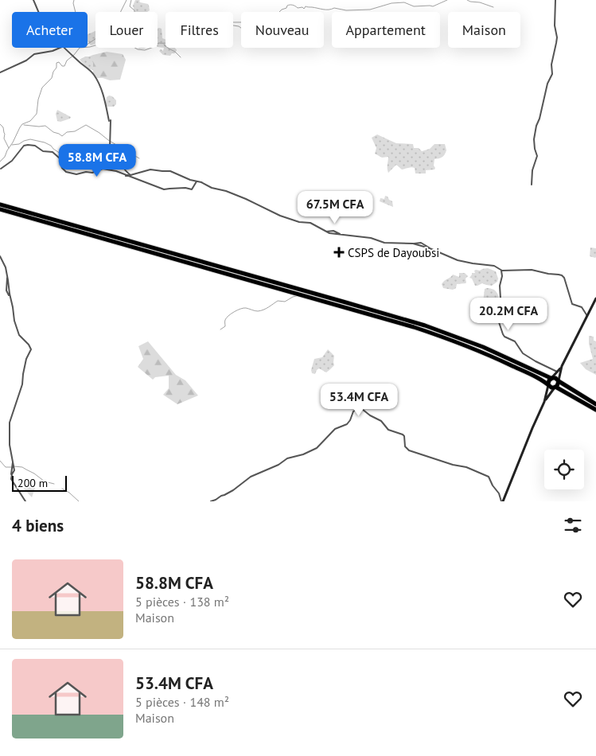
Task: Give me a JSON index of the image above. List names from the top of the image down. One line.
{"places":{"health":["CSPS de Dayoubsi"]},"scale_bar":"200 m","page":{"chip":["Acheter","Louer","Filtres","Nouveau","Appartement","Maison"],"price":["58.8M CFA","67.5M CFA","20.2M CFA","53.4M CFA"],"scale":"200 m","heading":"4 biens","list":[{"name":"58.8M CFA","note":"5 pièces · 138 m² · Maison"},{"name":"53.4M CFA","note":"5 pièces · 148 m² · Maison"}]}}
